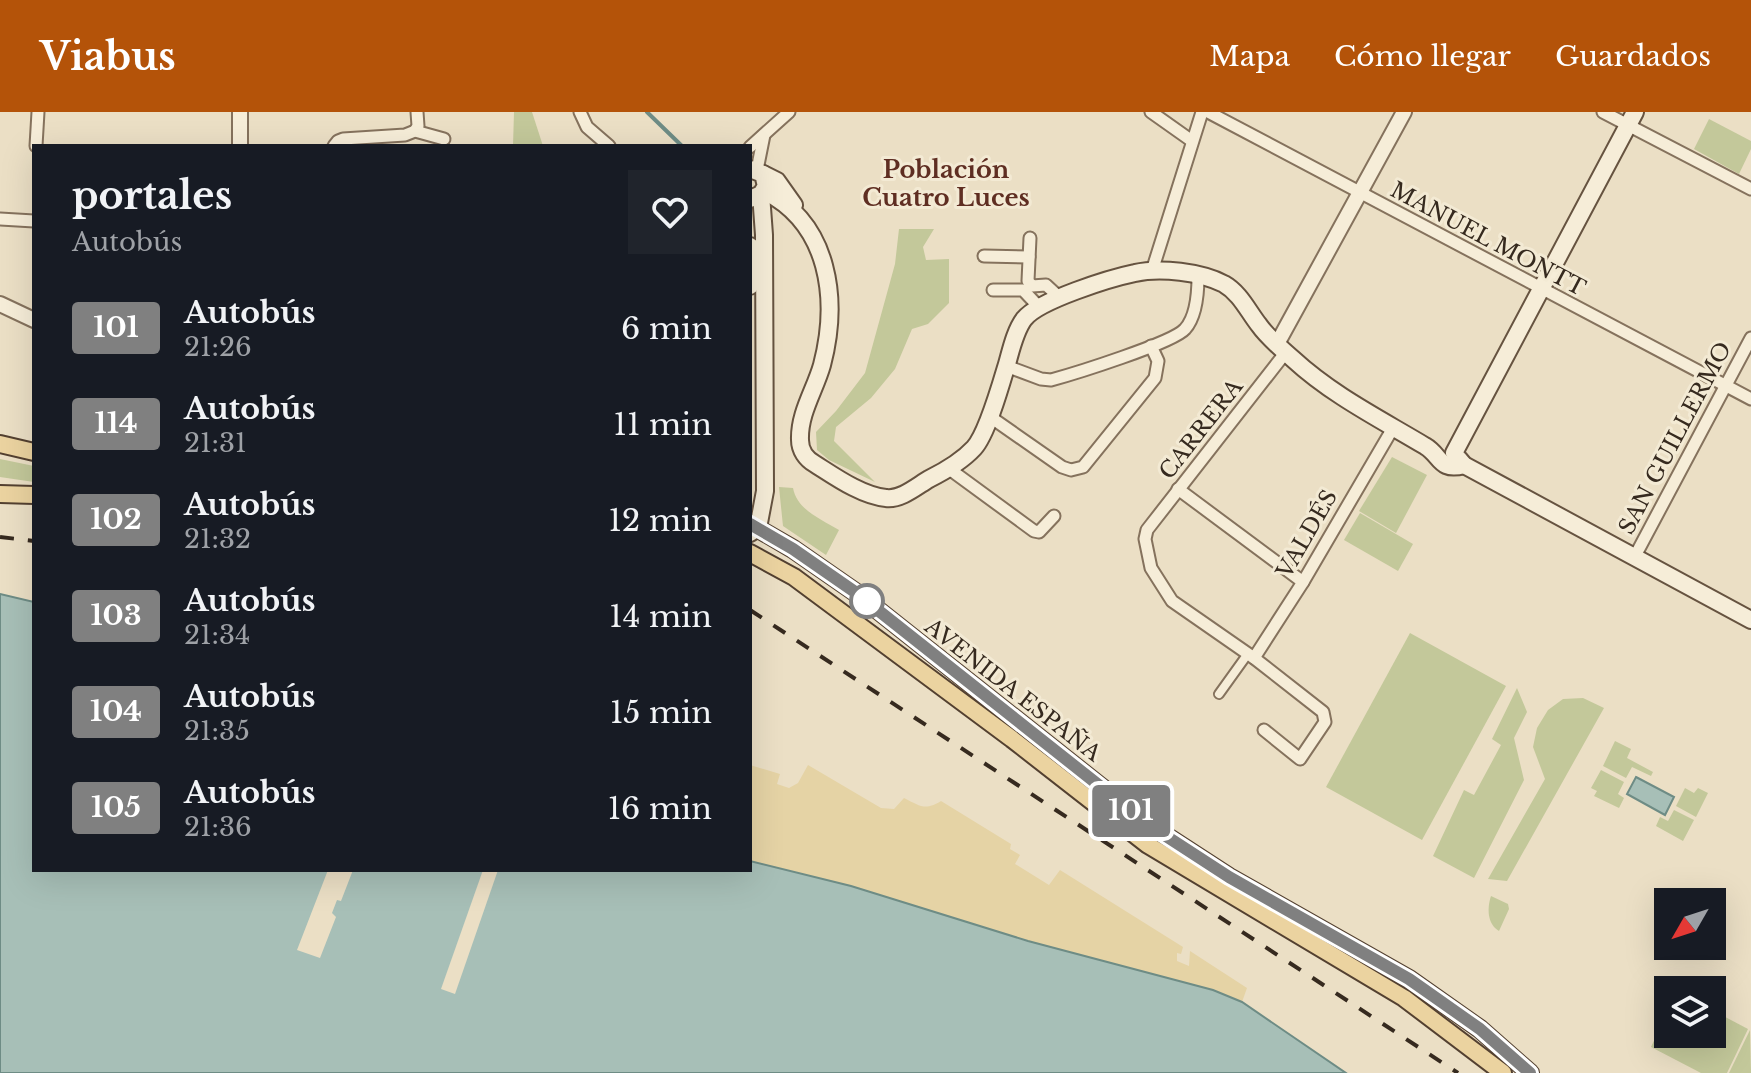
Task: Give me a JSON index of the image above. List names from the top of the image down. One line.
{"streets":{"main road":["AVENIDA ESPAÑA"],"street":["MANUEL MONTT","CARRERA","SAN GUILLERMO","VALDÉS"]},"crossings":[["MANUEL MONTT","SAN GUILLERMO"],["CARRERA","VALDÉS"]],"districts":["Población Cuatro Luces"],"lines":["bus line 101"],"north":"bottom left","page":{"header":"Viabus","nav":["Mapa","Cómo llegar","Guardados"],"on_map":"101","heading":["portales","Autobús"],"list":[{"mark":"101","name":"Autobús","note":"21:26","value":"6 min"},{"mark":"114","name":"Autobús","note":"21:31","value":"11 min"},{"mark":"102","name":"Autobús","note":"21:32","value":"12 min"},{"mark":"103","name":"Autobús","note":"21:34","value":"14 min"},{"mark":"104","name":"Autobús","note":"21:35","value":"15 min"},{"mark":"105","name":"Autobús","note":"21:36","value":"16 min"}]}}
